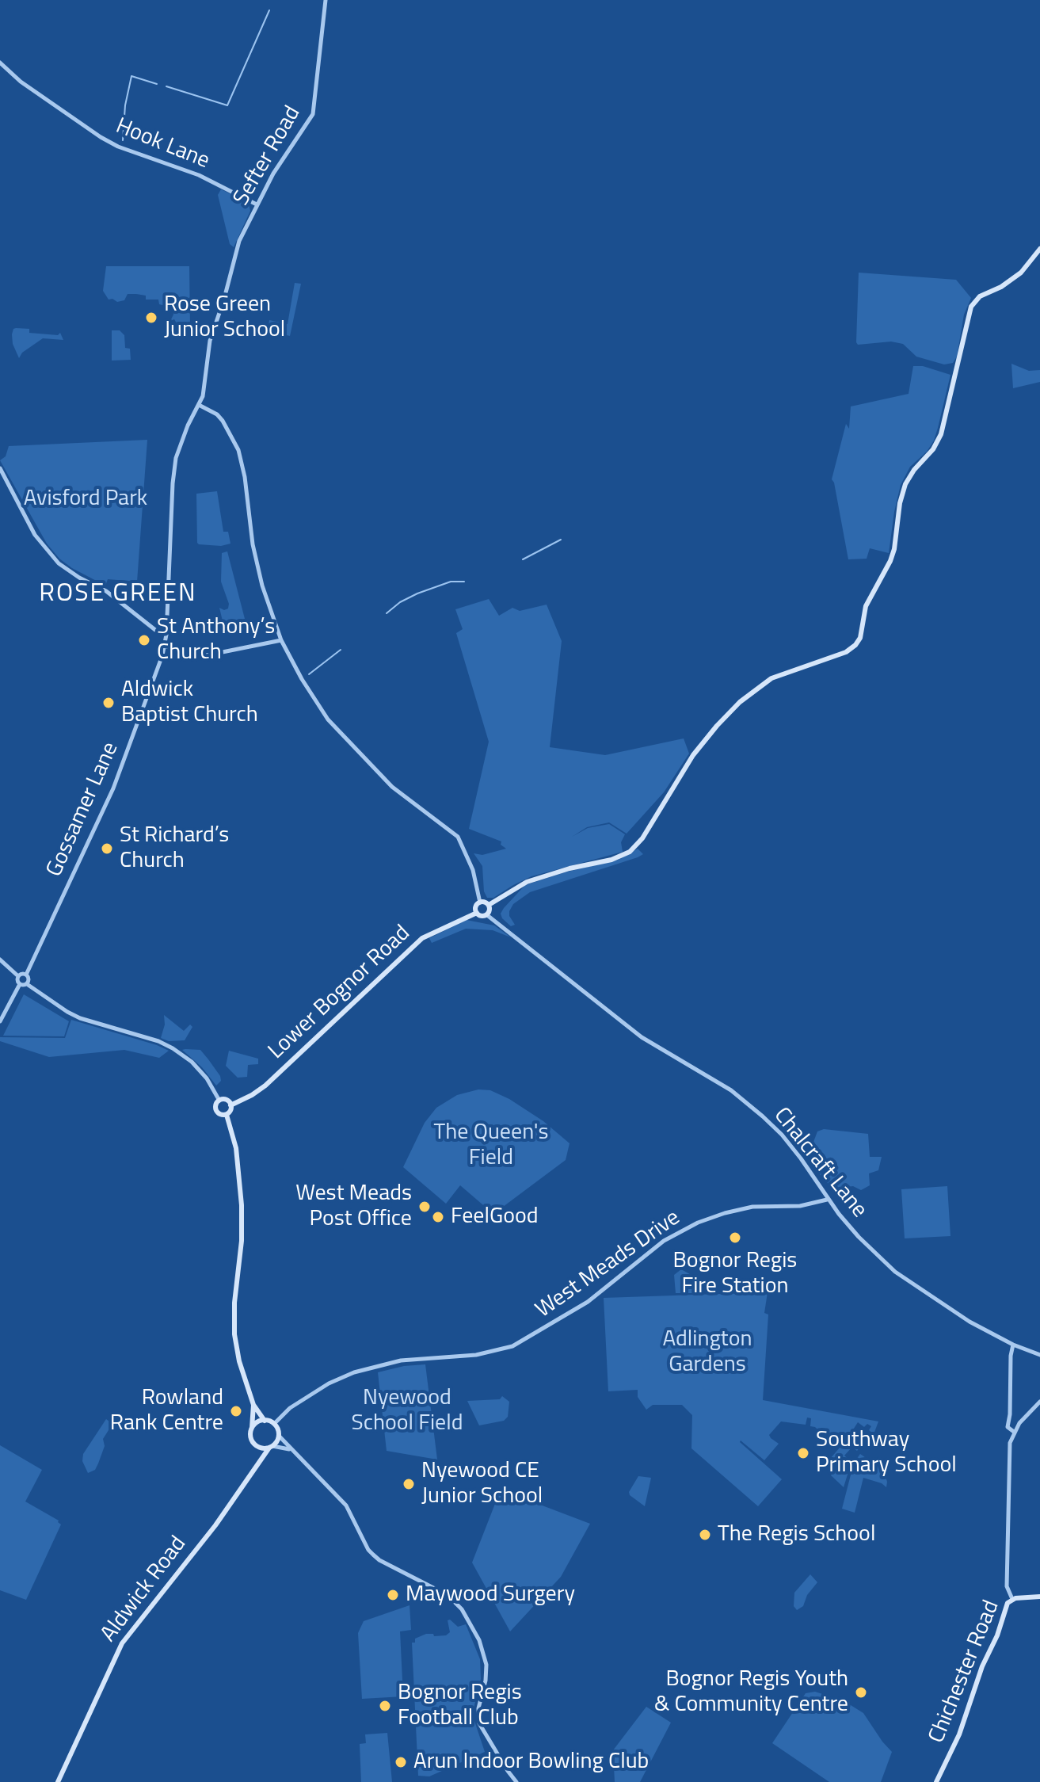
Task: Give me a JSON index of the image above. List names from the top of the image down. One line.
{"streets":{"main road":["Lower Bognor Road","Aldwick Road","Chichester Road"],"street":["Hook Lane","Sefter Road","Gossamer Lane","Chalcraft Lane","West Meads Drive"]},"crossings":[["Hook Lane","Sefter Road"],["Sefter Road","Gossamer Lane"],["Lower Bognor Road","Chalcraft Lane"],["Chalcraft Lane","West Meads Drive"],["West Meads Drive","Aldwick Road"]],"districts":["ROSE GREEN"],"parks":["Avisford Park","The Queen's Field","Adlington Gardens","Nyewood School Field"],"places":["Rose Green Junior School","St Anthony’s Church","Aldwick Baptist Church","St Richard’s Church","West Meads Post Office","FeelGood","Bognor Regis Fire Station","Rowland Rank Centre","Southway Primary School","Nyewood CE Junior School","The Regis School","Maywood Surgery","Bognor Regis Youth & Community Centre","Bognor Regis Football Club","Arun Indoor Bowling Club"]}
